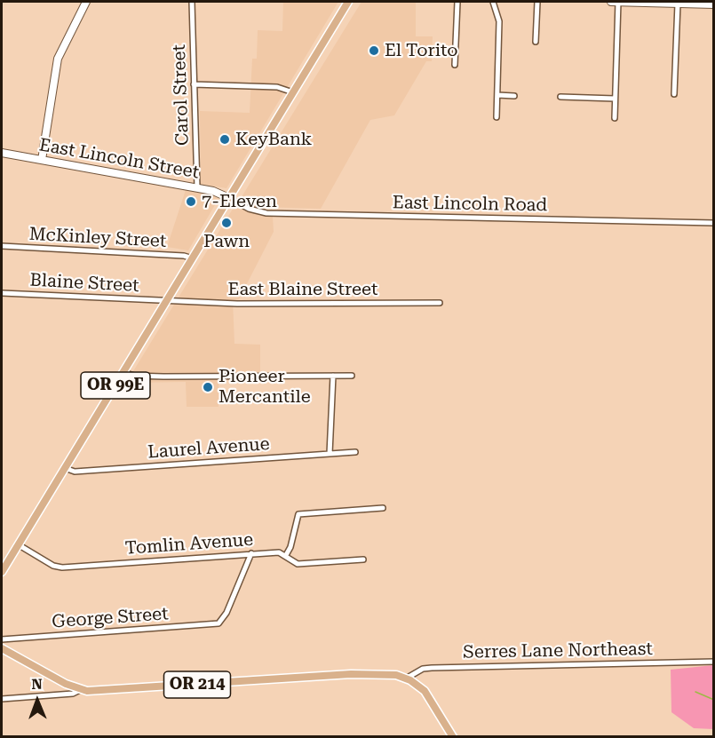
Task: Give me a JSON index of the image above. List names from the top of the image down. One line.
{"streets":{"main road":["OR 99E","OR 214"],"street":["Carol Street","East Lincoln Street","East Lincoln Road","McKinley Street","Blaine Street","East Blaine Street","Laurel Avenue","Tomlin Avenue","George Street","Serres Lane Northeast"]},"crossings":[["Carol Street","East Lincoln Street"],["East Lincoln Street","East Lincoln Road"],["East Lincoln Street","OR 99E"],["East Lincoln Road","OR 99E"],["McKinley Street","OR 99E"],["Blaine Street","East Blaine Street"],["Blaine Street","OR 99E"],["East Blaine Street","OR 99E"],["OR 99E","Laurel Avenue"],["OR 99E","Tomlin Avenue"],["Tomlin Avenue","George Street"],["Serres Lane Northeast","OR 214"]],"places":["El Torito","KeyBank","7-Eleven","Pawn","Pioneer Mercantile"],"north":"top"}
